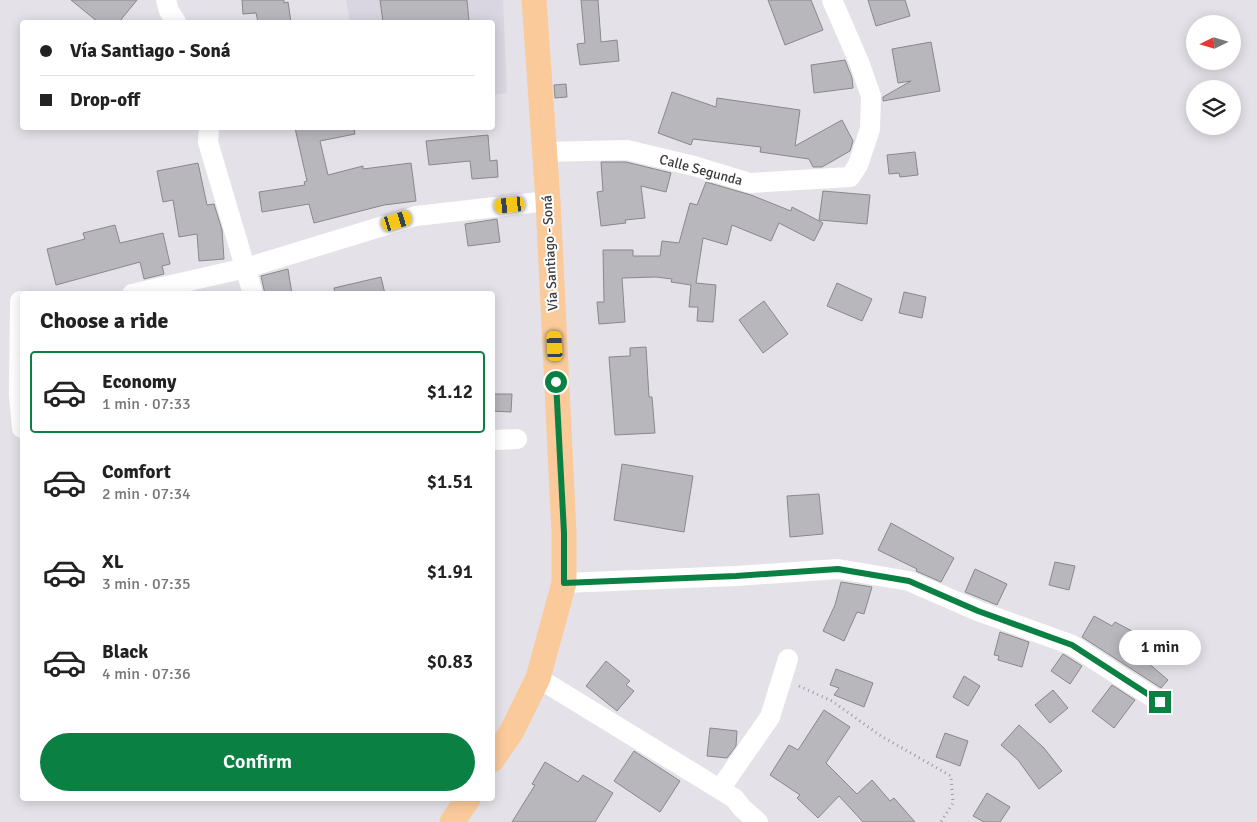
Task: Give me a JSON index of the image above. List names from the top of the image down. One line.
{"streets":{"main road":["Vía Santiago - Soná"],"street":["Calle Segunda"]},"crossings":[["Calle Segunda","Vía Santiago - Soná"]],"north":"left","page":{"banner":["Vía Santiago - Soná","Drop-off"],"heading":"Choose a ride","list":[{"name":"Economy","note":"1 min · 07:33","value":"$1.12"},{"name":"Comfort","note":"2 min · 07:34","value":"$1.51"},{"name":"XL","note":"3 min · 07:35","value":"$1.91"},{"name":"Black","note":"4 min · 07:36","value":"$0.83"}],"bubble":"1 min","buttons":"Confirm"}}
